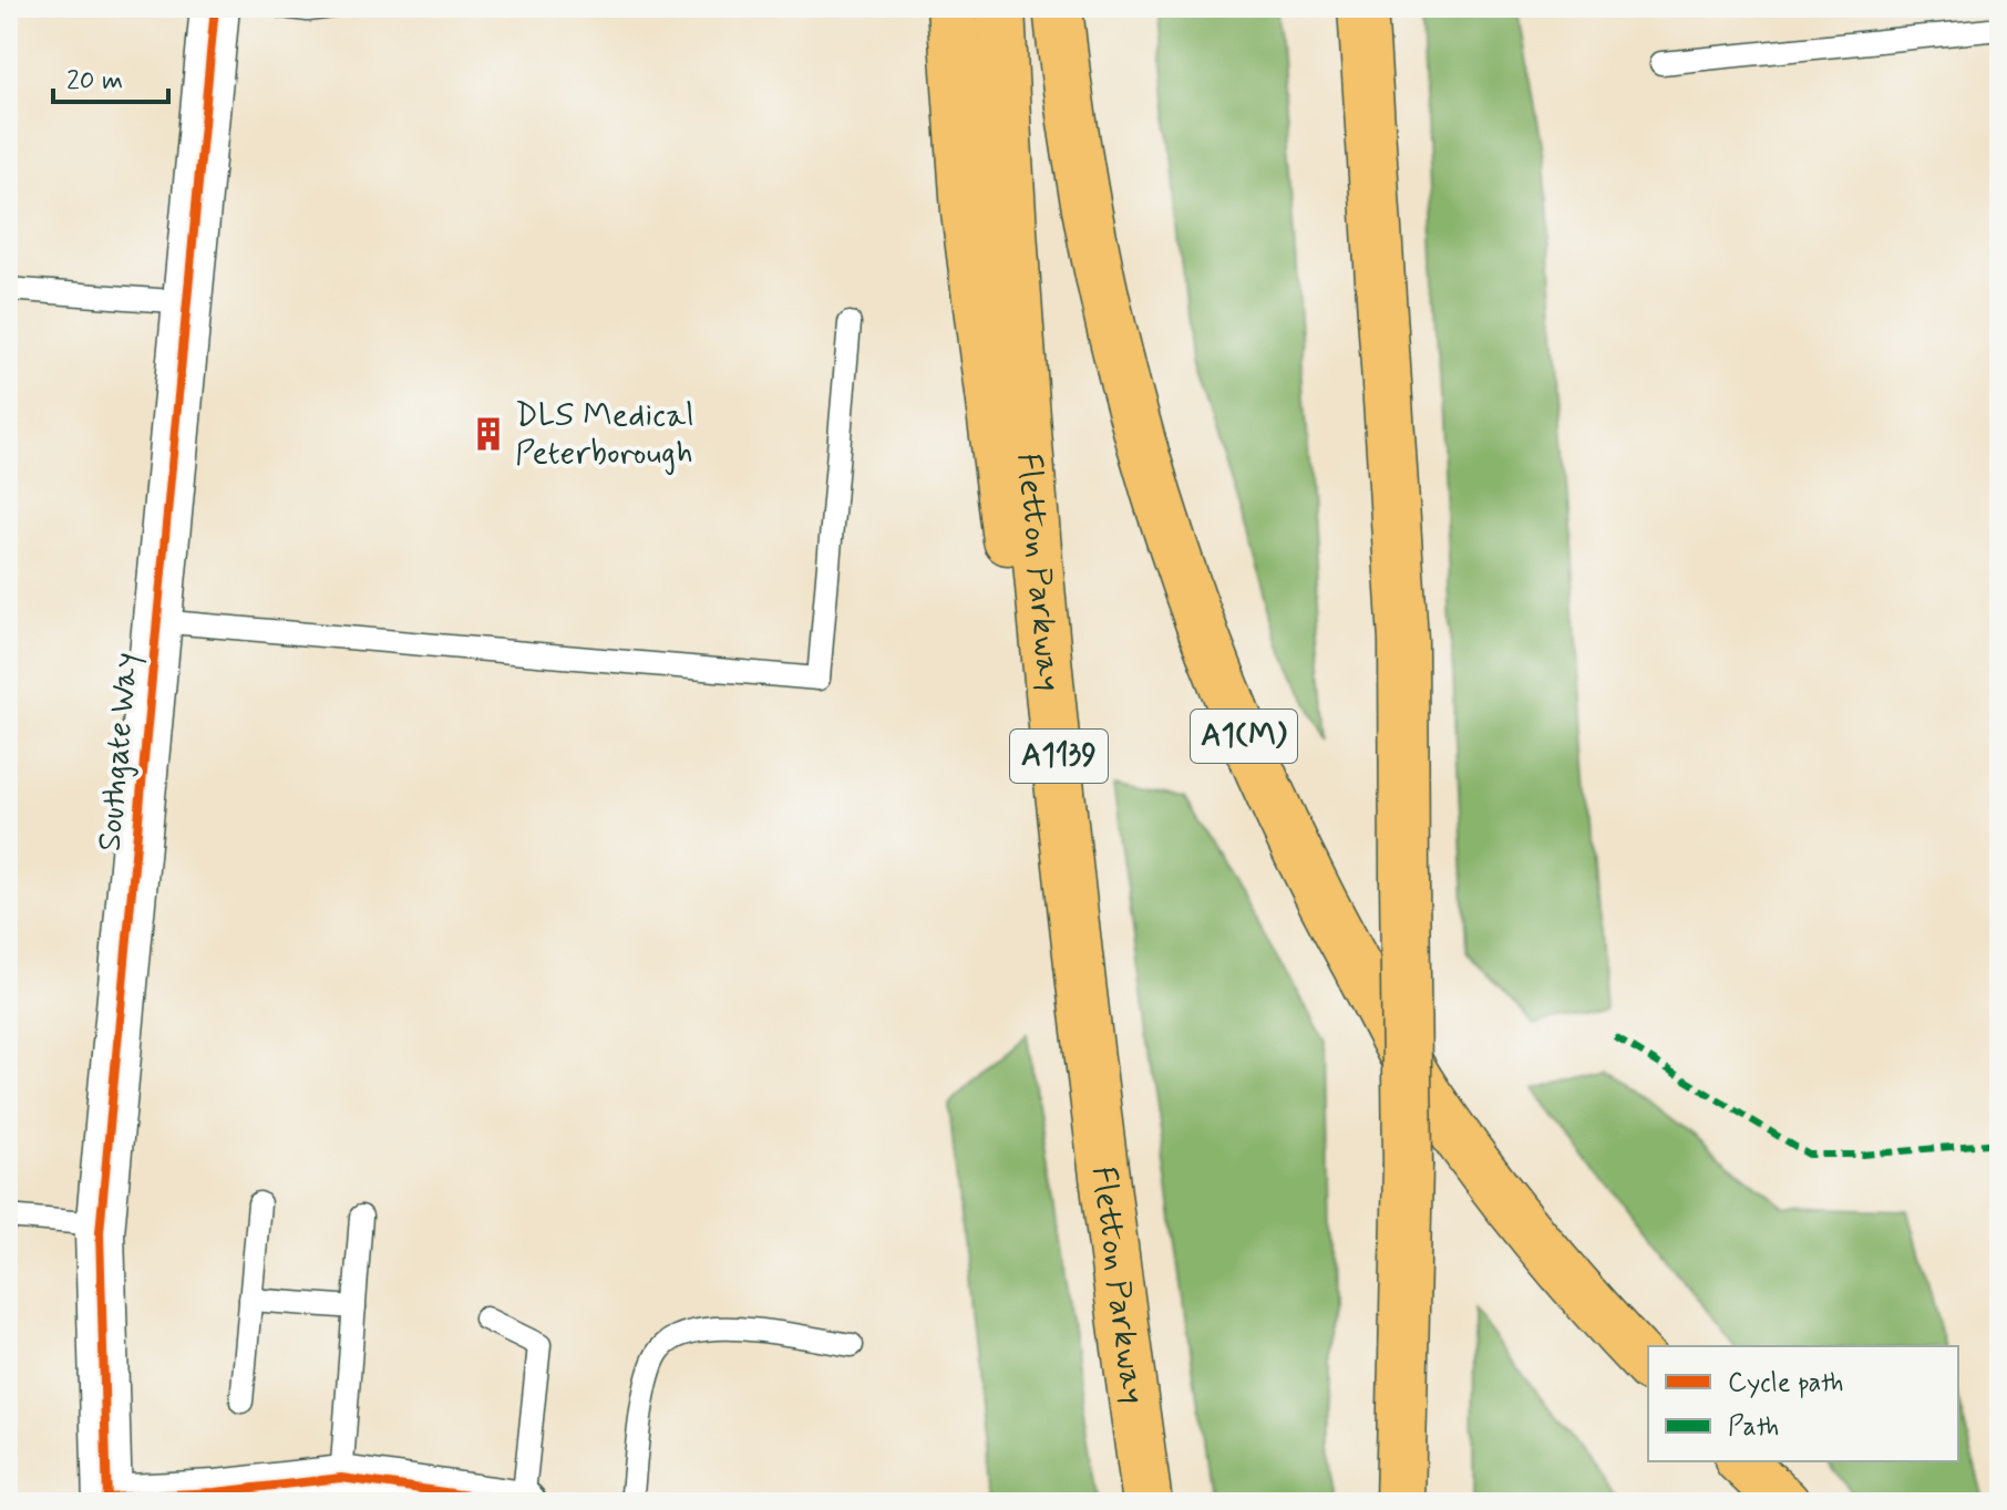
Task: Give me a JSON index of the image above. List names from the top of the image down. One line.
{"streets":{"highway":["Fletton Parkway","A1(M)","A1139"],"street":["Southgate Way"]},"places":{"building":["DLS Medical Peterborough"]},"legend":["Cycle path","Path"],"scale_bar":"20 m"}
